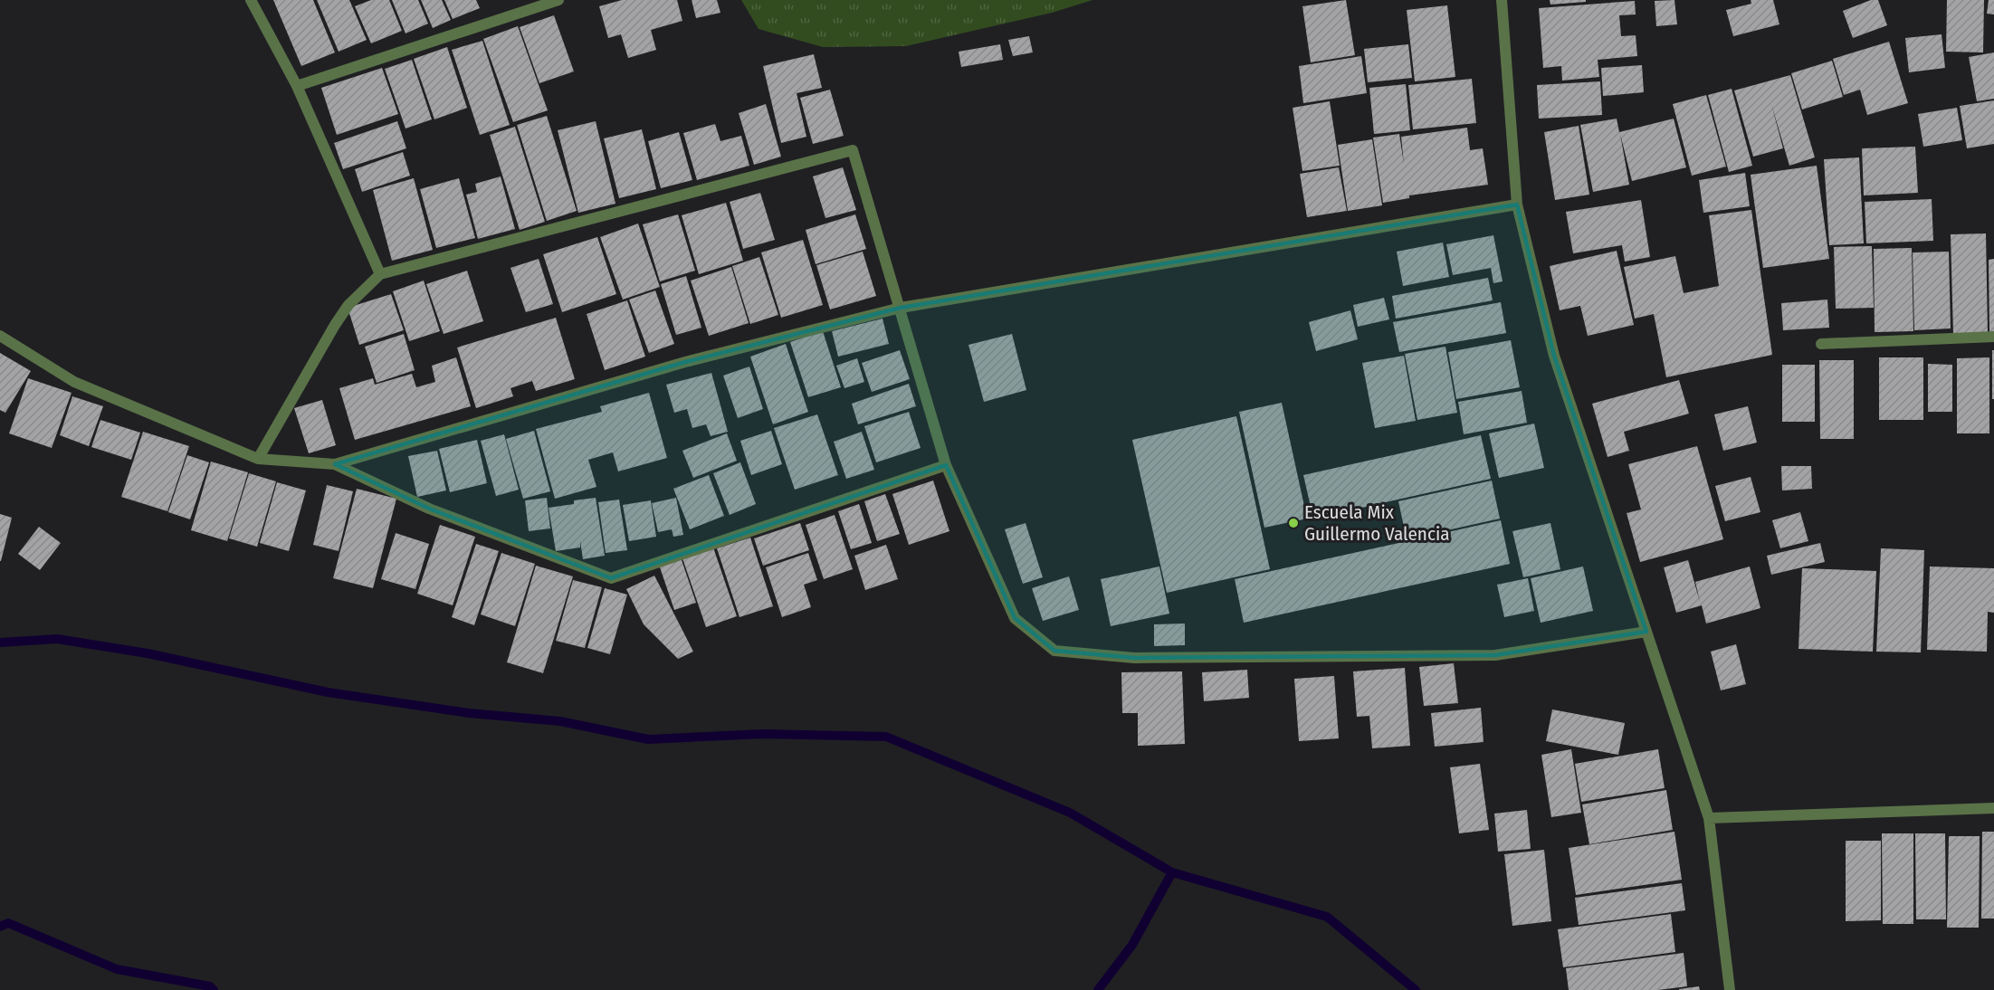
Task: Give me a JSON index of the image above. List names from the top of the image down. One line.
{"places":["Escuela Mix Guillermo Valencia"]}
